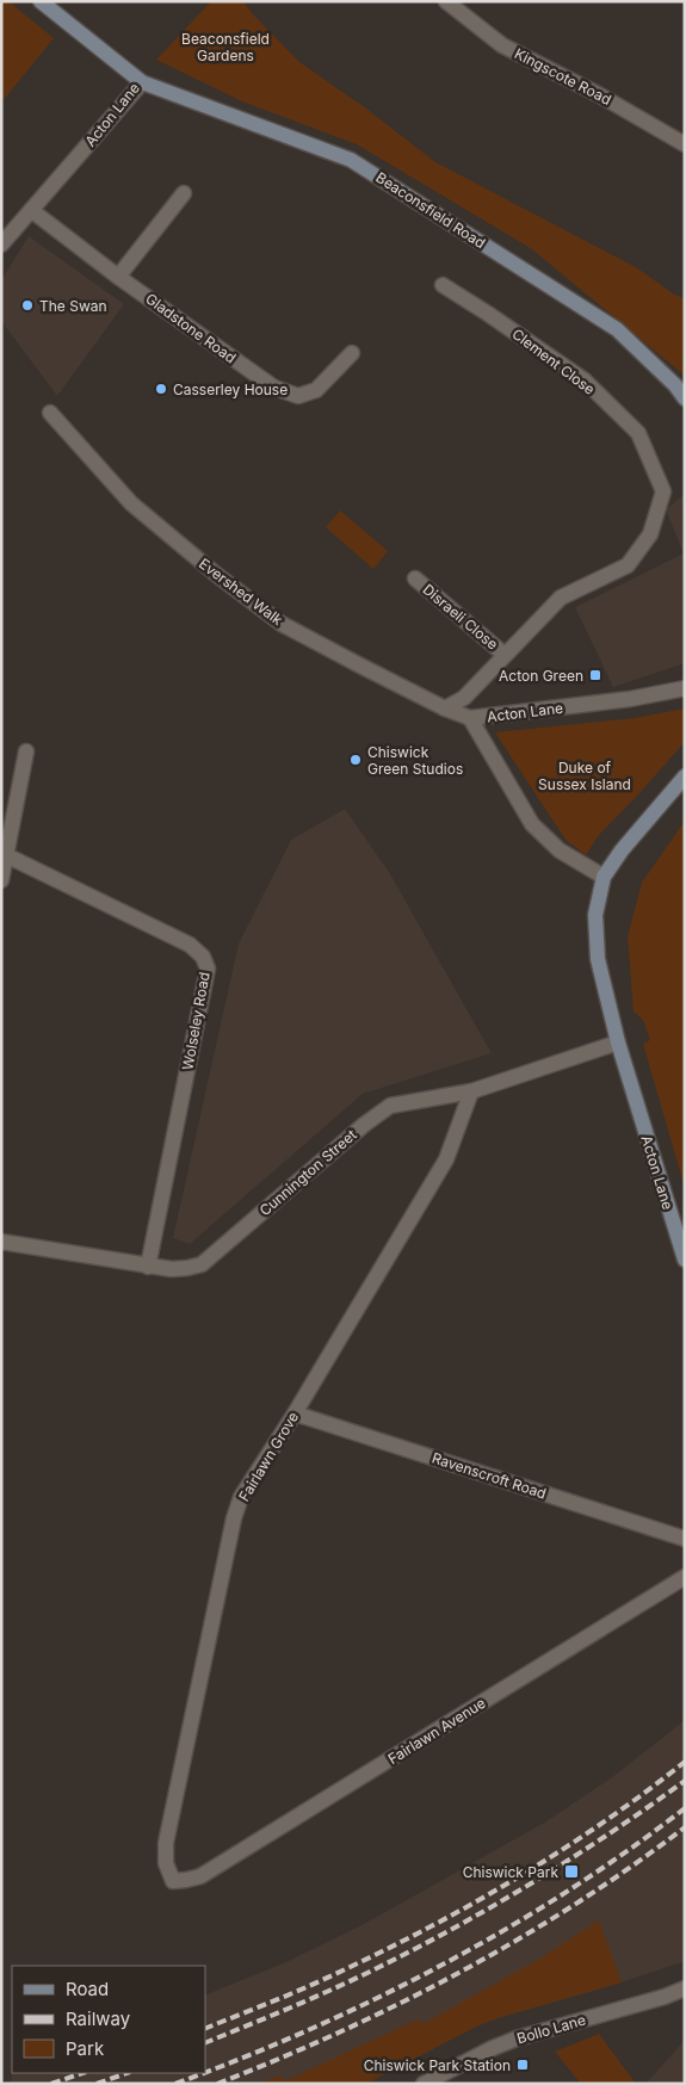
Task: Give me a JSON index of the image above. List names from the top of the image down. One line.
{"streets":{"main road":["Acton Lane","Beaconsfield Road"],"street":["Kingscote Road","Gladstone Road","Clement Close","Evershed Walk","Disraeli Close","Wolseley Road","Cunnington Street","Fairlawn Grove","Ravenscroft Road","Fairlawn Avenue","Bollo Lane"]},"crossings":[["Acton Lane","Beaconsfield Road"],["Acton Lane","Gladstone Road"],["Acton Lane","Evershed Walk"],["Acton Lane","Cunnington Street"],["Clement Close","Evershed Walk"],["Clement Close","Disraeli Close"],["Wolseley Road","Cunnington Street"],["Cunnington Street","Fairlawn Grove"],["Fairlawn Grove","Ravenscroft Road"],["Fairlawn Grove","Fairlawn Avenue"]],"parks":["Beaconsfield Gardens","Duke of Sussex Island"],"places":{"other":["The Swan","Casserley House","Chiswick Green Studios"],"transit":["Acton Green","Chiswick Park","Chiswick Park Station"]},"legend":["Road","Railway","Park"]}
